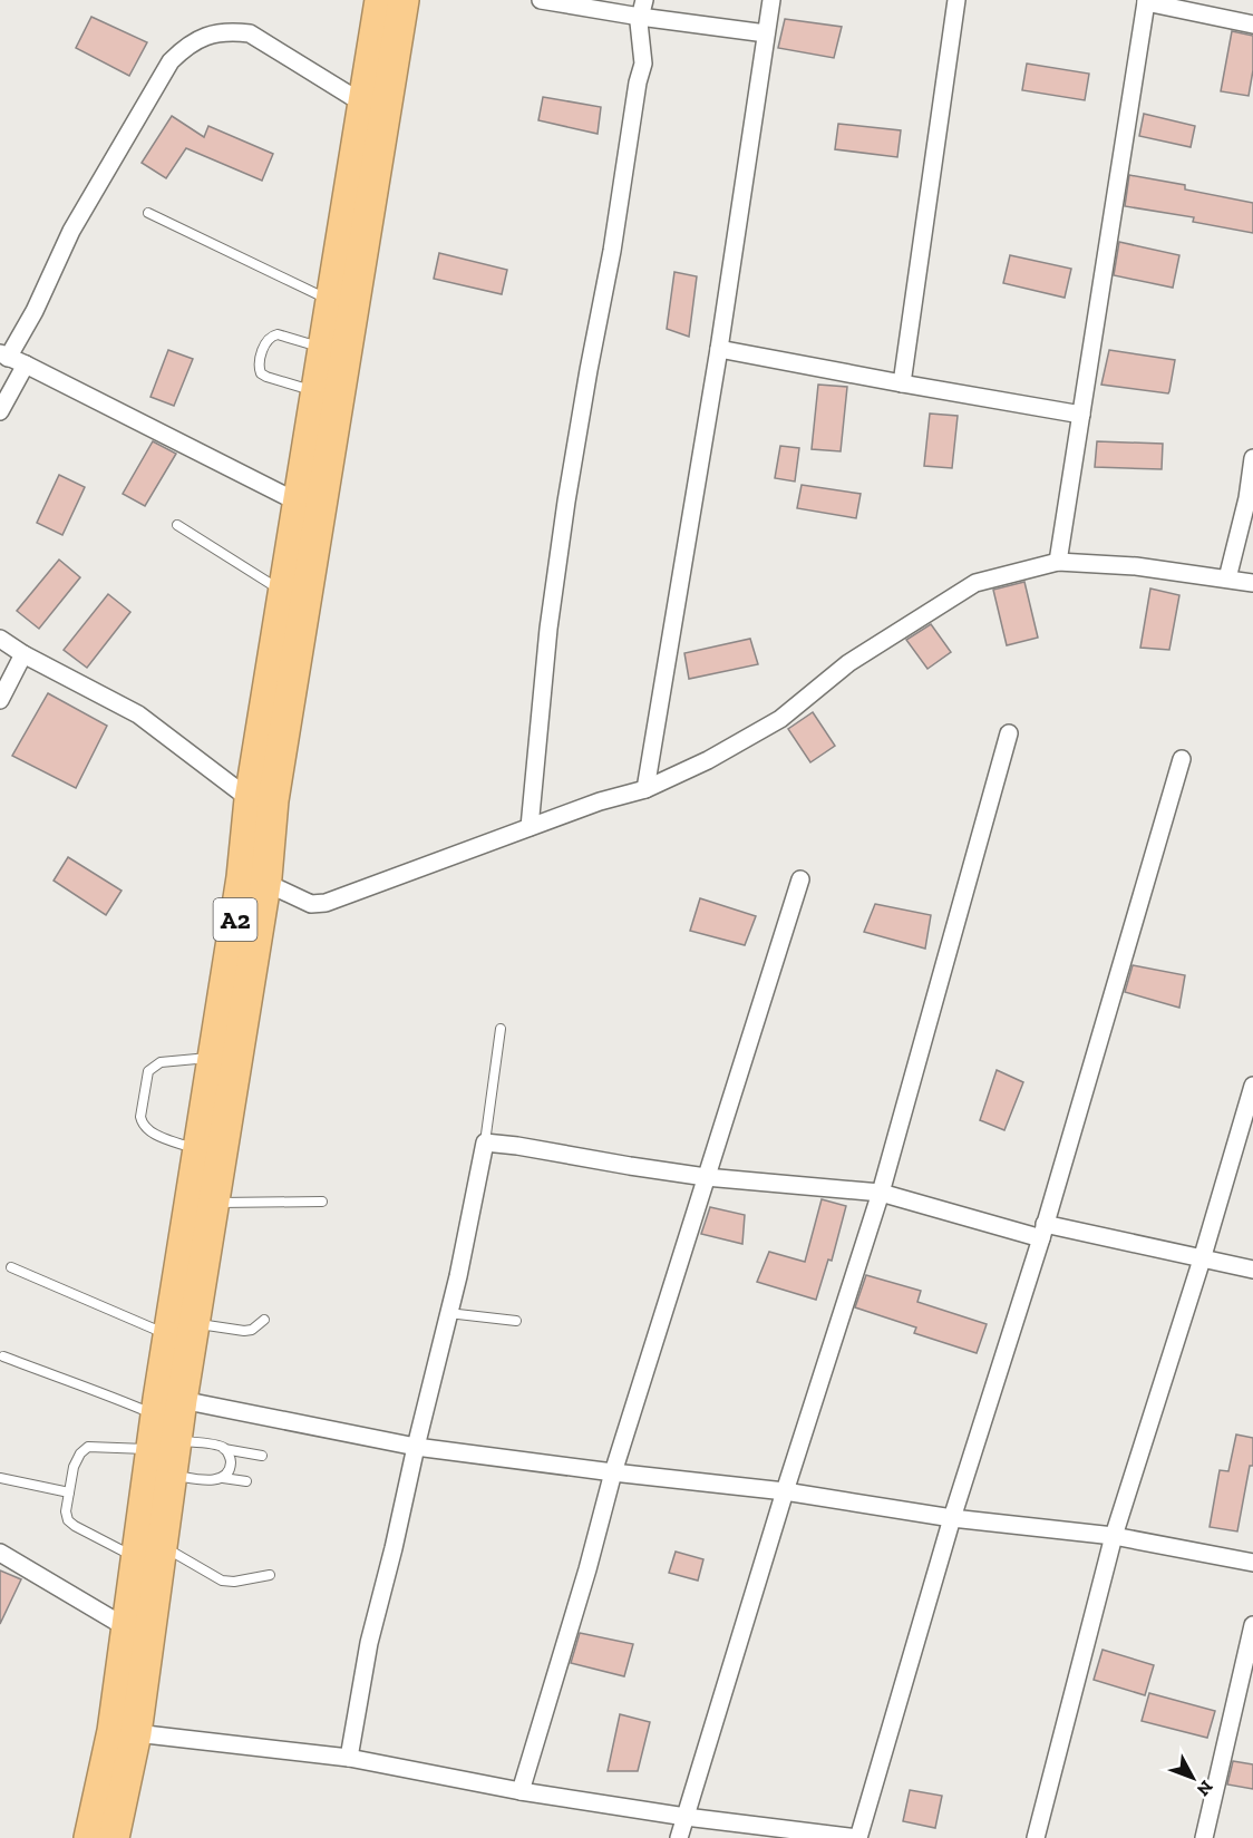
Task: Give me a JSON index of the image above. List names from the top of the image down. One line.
{"streets":{"highway":["A2"]},"north":"bottom right"}
